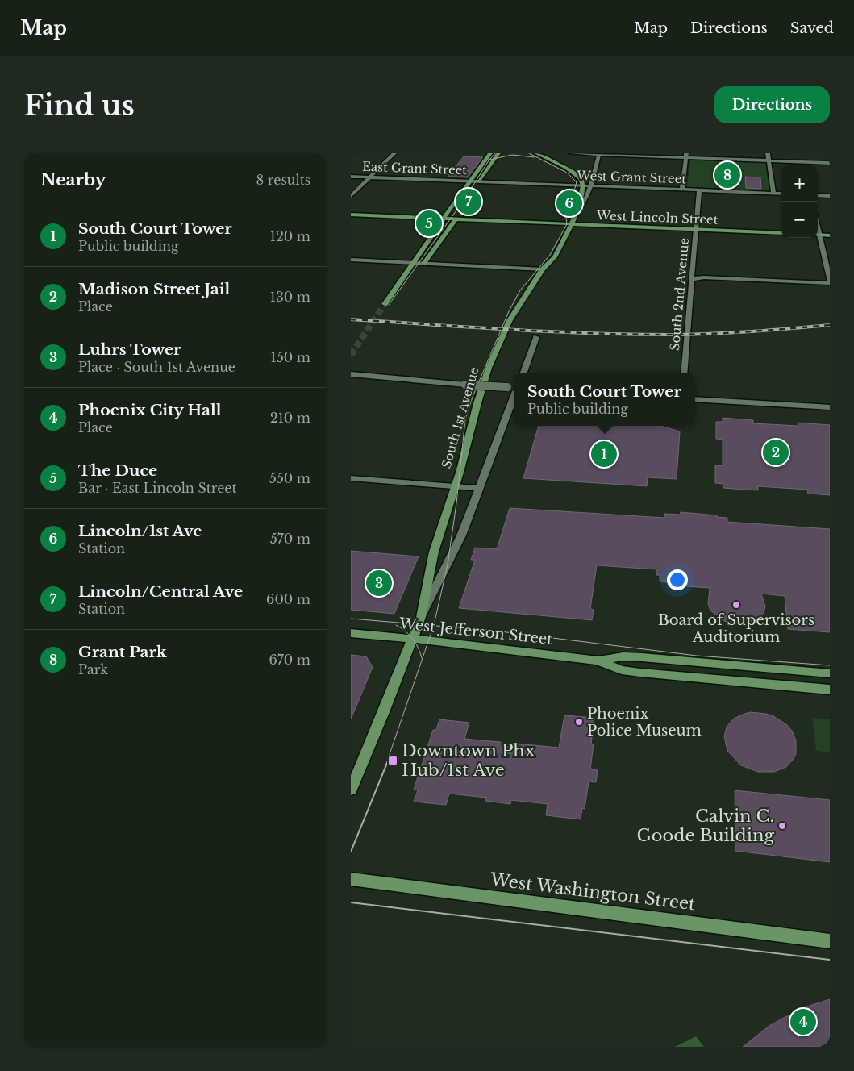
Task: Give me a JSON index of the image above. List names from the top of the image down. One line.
{"streets":{"main road":["West Lincoln Street","South 1st Avenue","West Jefferson Street","West Washington Street"],"street":["East Grant Street","West Grant Street","South 2nd Avenue"]},"crossings":[["East Grant Street","West Grant Street"],["West Grant Street","South 2nd Avenue"],["West Grant Street","South 1st Avenue"],["West Lincoln Street","South 2nd Avenue"],["West Lincoln Street","South 1st Avenue"],["South 1st Avenue","West Jefferson Street"]],"places":{"other":["Board of Supervisors Auditorium","Phoenix Police Museum","Calvin C. Goode Building"],"transit":["Downtown Phx Hub/1st Ave"]},"page":{"header":"Map","nav":["Map","Directions","Saved"],"buttons":"Directions","title":"Find us","heading":["Nearby","8 results"],"pins":["8","7","6","5","2","1","3","4"],"map_buttons":["+","−"],"list":[{"mark":"1","name":"South Court Tower","note":"Public building","value":"120 m"},{"mark":"2","name":"Madison Street Jail","note":"Place","value":"130 m"},{"mark":"3","name":"Luhrs Tower","note":"Place · South 1st Avenue","value":"150 m"},{"mark":"4","name":"Phoenix City Hall","note":"Place","value":"210 m"},{"mark":"5","name":"The Duce","note":"Bar · East Lincoln Street","value":"550 m"},{"mark":"6","name":"Lincoln/1st Ave","note":"Station","value":"570 m"},{"mark":"7","name":"Lincoln/Central Ave","note":"Station","value":"600 m"},{"mark":"8","name":"Grant Park","note":"Park","value":"670 m"}],"popup":["South Court Tower","Public building"]}}
